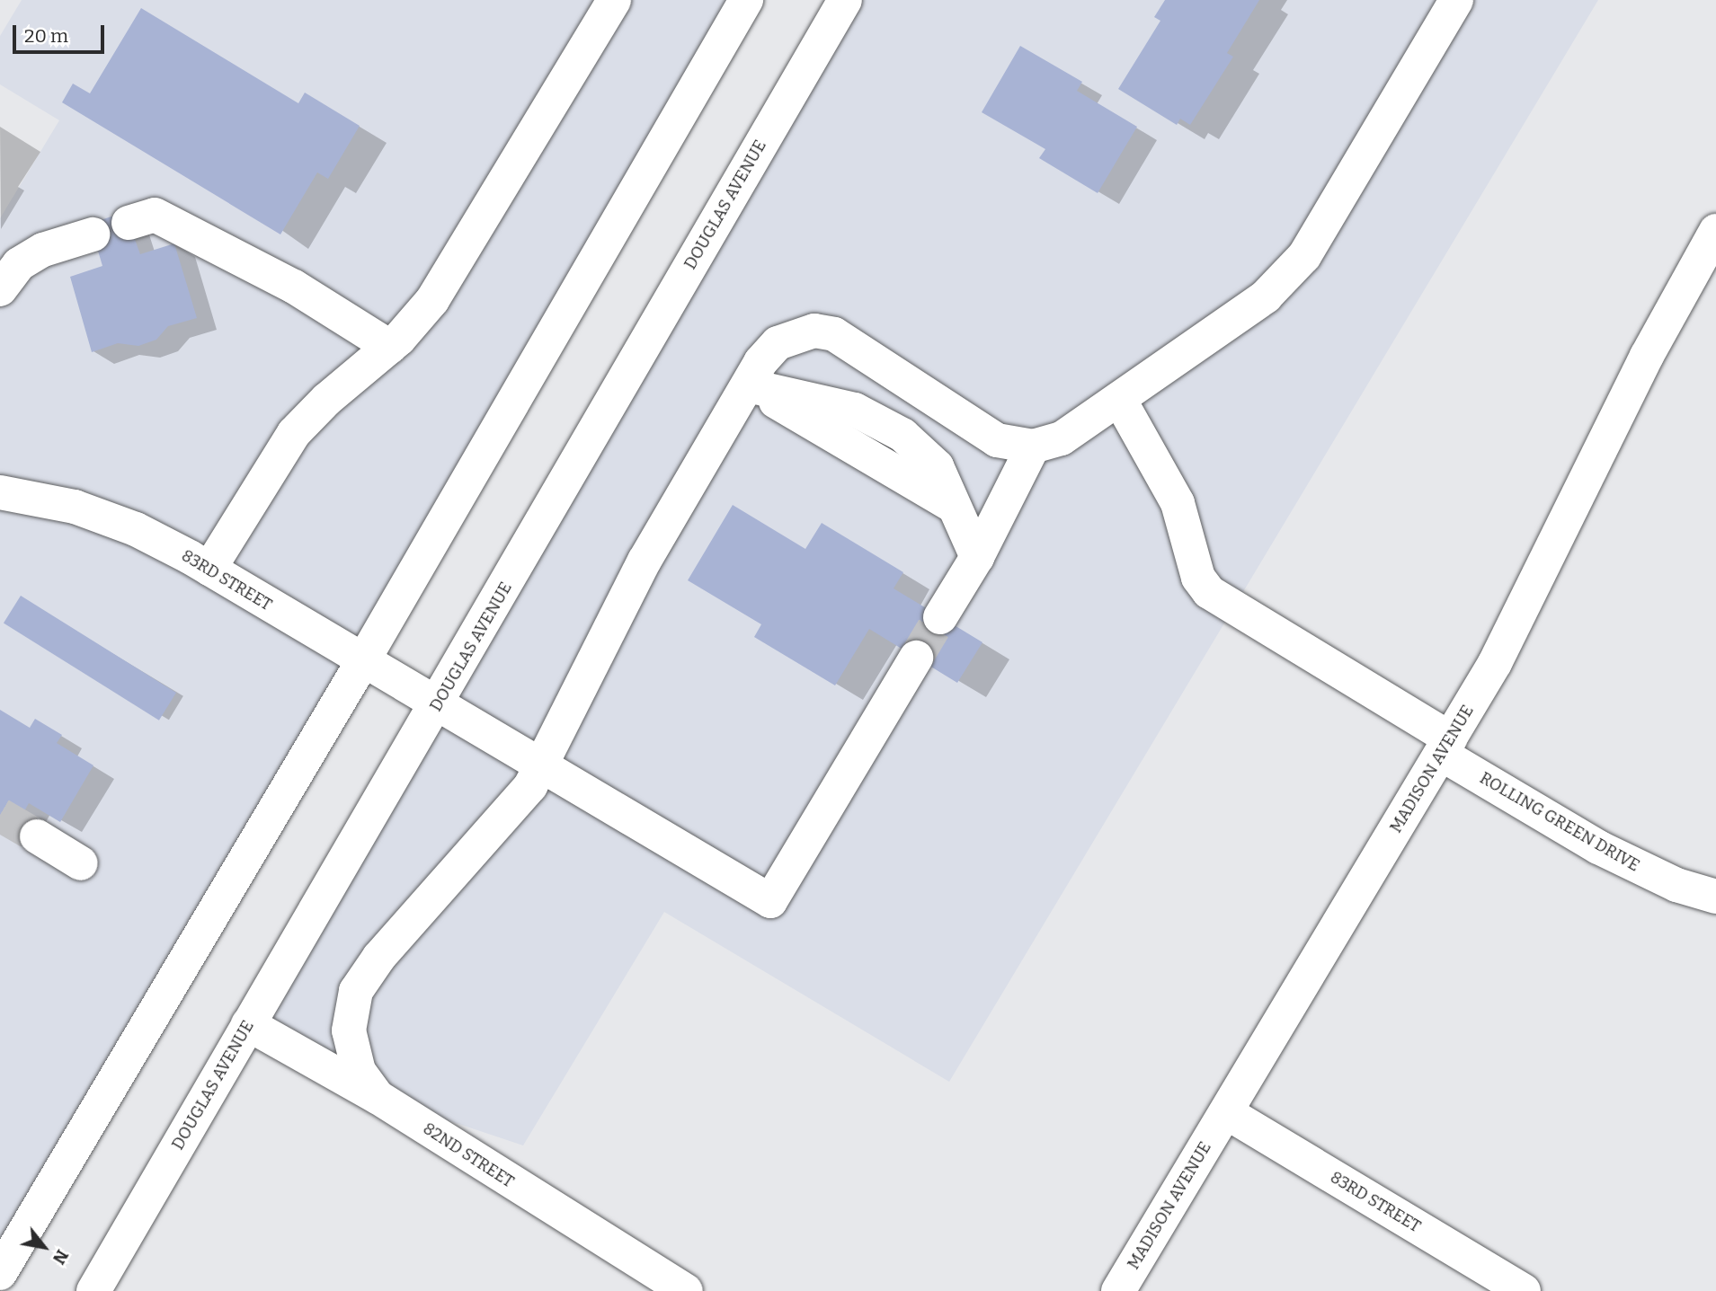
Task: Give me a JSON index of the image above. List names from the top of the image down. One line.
{"streets":{"main road":["DOUGLAS AVENUE","83RD STREET","MADISON AVENUE","ROLLING GREEN DRIVE","82ND STREET"]},"crossings":[["DOUGLAS AVENUE","83RD STREET"],["DOUGLAS AVENUE","82ND STREET"],["83RD STREET","MADISON AVENUE"],["MADISON AVENUE","ROLLING GREEN DRIVE"]],"scale_bar":"20 m","north":"bottom right"}
